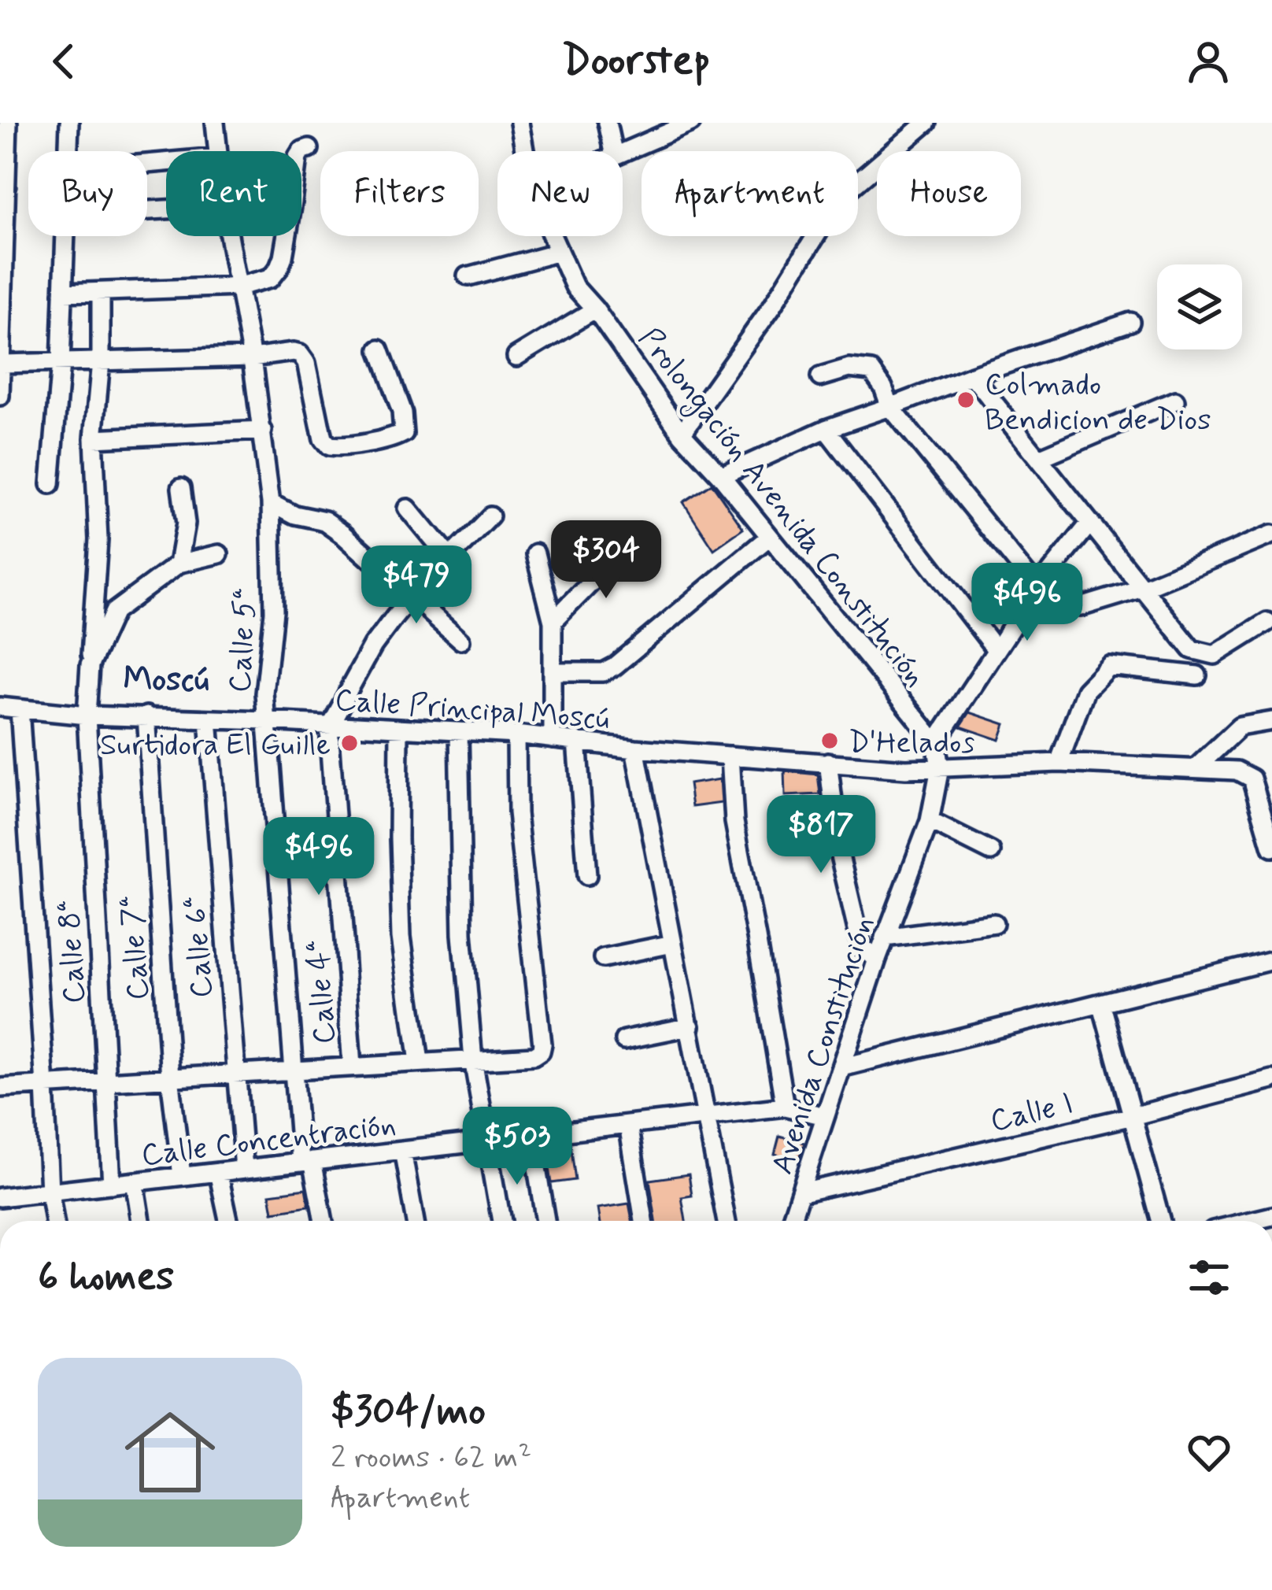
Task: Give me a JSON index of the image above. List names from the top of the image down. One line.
{"streets":{"street":["Prolongación Avenida Constitución","Calle 5ª","Calle Principal Moscú","Calle 6ª","Calle 7ª","Calle 8ª","Calle 4ª","Avenida Constitución","Calle I","Calle Concentración"]},"crossings":[["Calle 5ª","Calle Principal Moscú"],["Calle 5ª","Calle Concentración"],["Calle Principal Moscú","Calle 6ª"],["Calle Principal Moscú","Calle 7ª"],["Calle Principal Moscú","Calle 8ª"],["Calle Principal Moscú","Calle 4ª"],["Calle Principal Moscú","Avenida Constitución"],["Calle 6ª","Calle Concentración"],["Calle 7ª","Calle Concentración"],["Calle 8ª","Calle Concentración"],["Avenida Constitución","Calle I"],["Avenida Constitución","Calle Concentración"]],"districts":["Moscú"],"places":["Colmado Bendicion de Dios","D'Helados","Surtidora El Guille"],"page":{"header":"Doorstep","chip":["Buy","Rent","Filters","New","Apartment","House"],"price":["$304","$479","$496","$817","$496","$503"],"heading":"6 homes","list":[{"name":"$304/mo","note":"2 rooms · 62 m² · Apartment"}]}}
